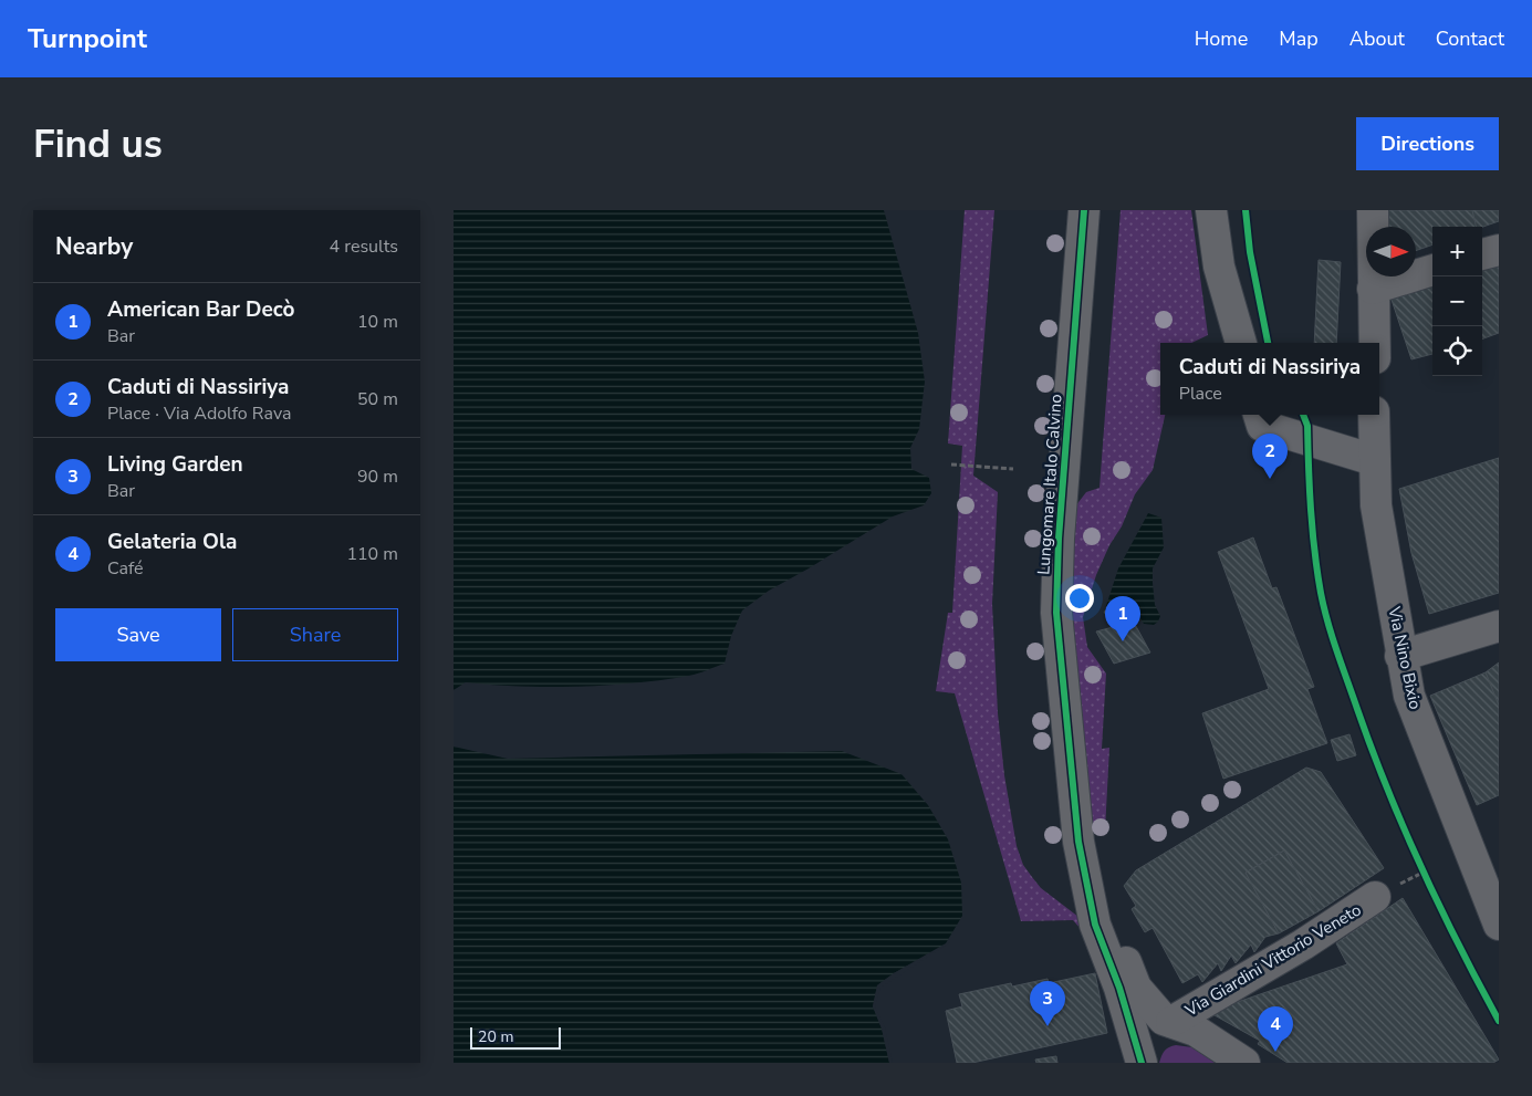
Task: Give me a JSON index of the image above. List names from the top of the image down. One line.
{"streets":{"street":["Lungomare Italo Calvino","Via Nino Bixio","Via Giardini Vittorio Veneto"]},"crossings":[["Lungomare Italo Calvino","Via Giardini Vittorio Veneto"]],"scale_bar":"20 m","north":"right","page":{"header":"Turnpoint","nav":["Home","Map","About","Contact"],"buttons":["Directions",["Save","Share"]],"title":"Find us","heading":["Nearby","4 results"],"map_buttons":["+","−"],"list":[{"mark":"1","name":"American Bar Decò","note":"Bar","value":"10 m"},{"mark":"2","name":"Caduti di Nassiriya","note":"Place · Via Adolfo Rava","value":"50 m"},{"mark":"3","name":"Living Garden","note":"Bar","value":"90 m"},{"mark":"4","name":"Gelateria Ola","note":"Café","value":"110 m"}],"popup":["Caduti di Nassiriya","Place"],"pins":["2","1","3","4"],"scale":"20 m"}}
